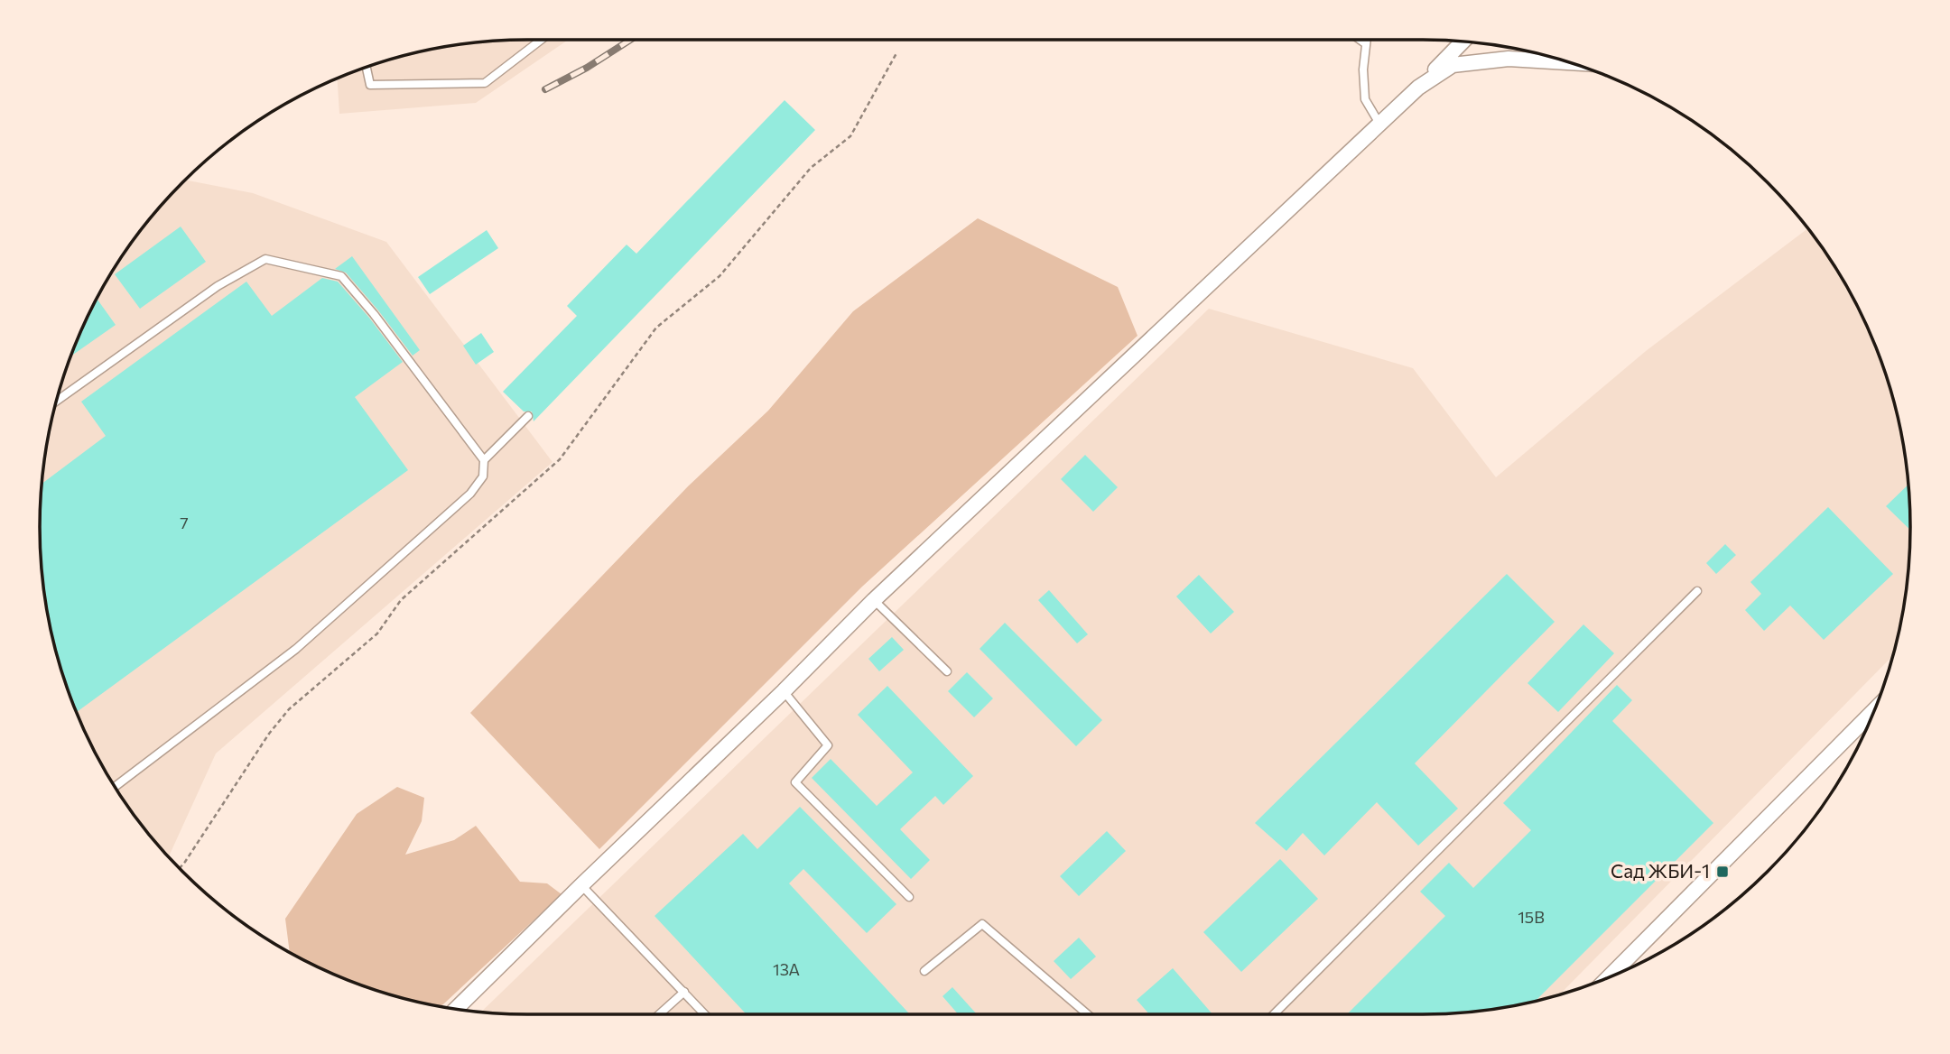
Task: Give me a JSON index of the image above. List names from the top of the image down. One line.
{"places":{"transit":["Сад ЖБИ-1"]},"house_numbers":["7","15В","13А"]}
